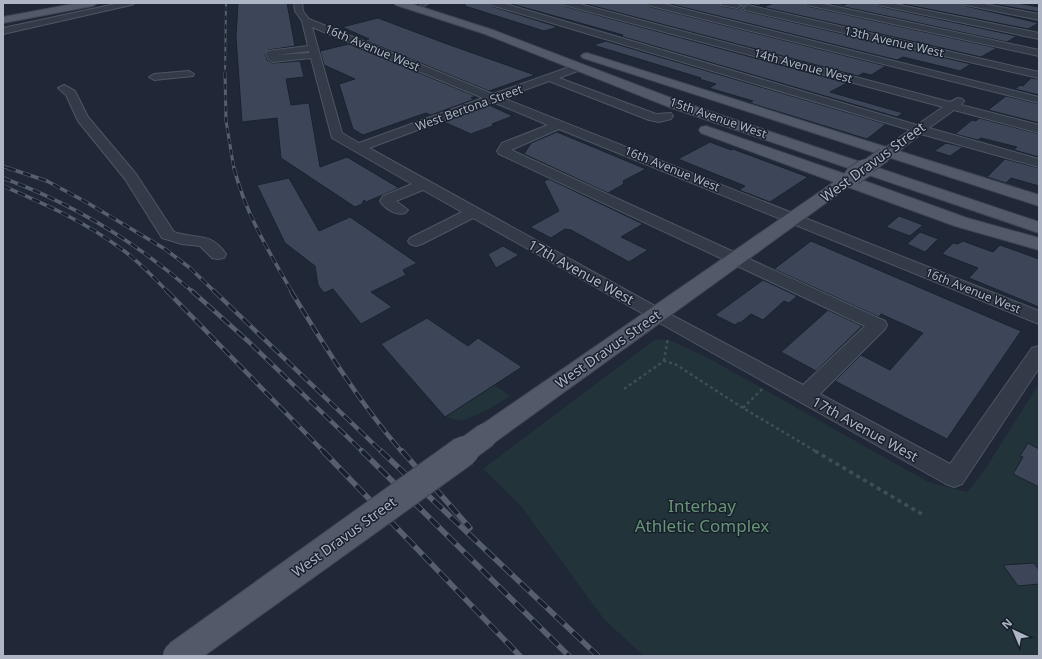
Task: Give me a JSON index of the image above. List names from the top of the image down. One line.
{"streets":{"main road":["15th Avenue West","West Dravus Street"],"street":["13th Avenue West","16th Avenue West","14th Avenue West","West Bertona Street","17th Avenue West"]},"crossings":[["13th Avenue West","West Dravus Street"],["16th Avenue West","West Bertona Street"],["16th Avenue West","West Dravus Street"],["14th Avenue West","West Dravus Street"],["West Bertona Street","15th Avenue West"],["West Bertona Street","17th Avenue West"],["West Dravus Street","17th Avenue West"]],"parks":["Interbay Athletic Complex"],"north":"top left"}
